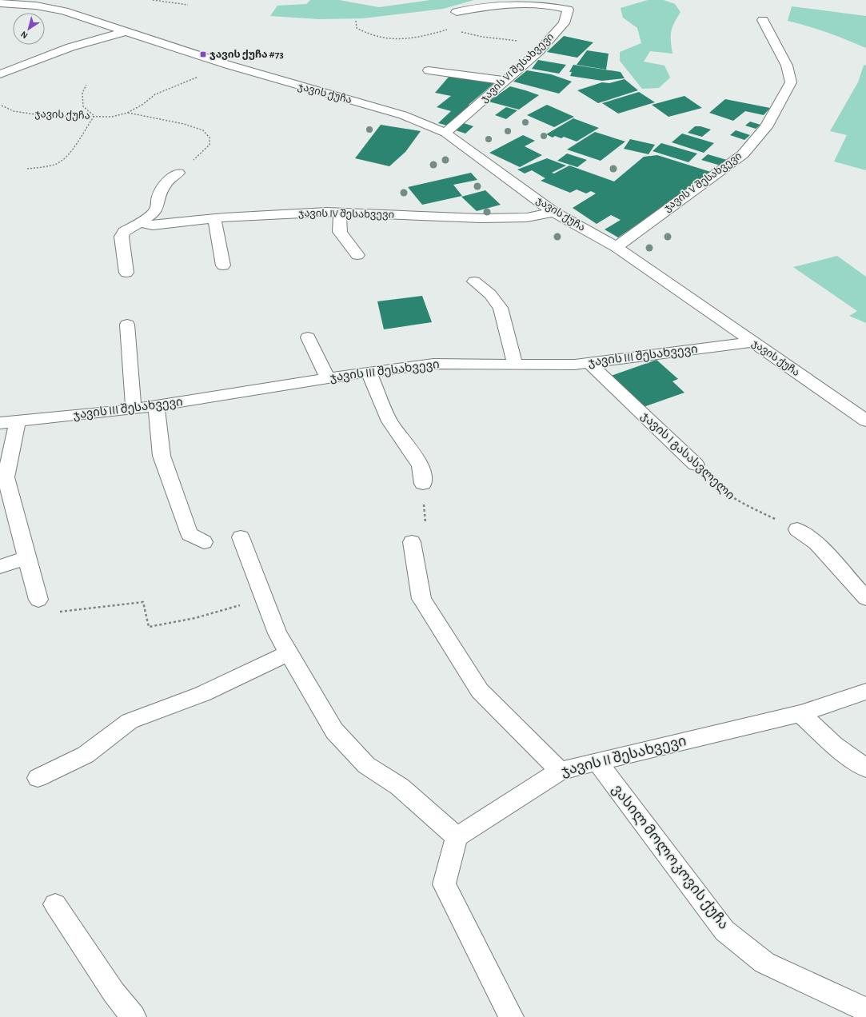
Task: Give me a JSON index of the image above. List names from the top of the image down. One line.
{"streets":{"street":["ჯავის VI შესახვევი","ჯავის ქუჩა","ჯავის V შესახვევი","ჯავის IV შესახვევი","ჯავის III შესახვევი","ჯავის I გასასვლელი","ჯავის II შესახვევი","ვასილ მოლოკოვის ქუჩა"]},"crossings":[["ჯავის VI შესახვევი","ჯავის ქუჩა"],["ჯავის ქუჩა","ჯავის V შესახვევი"],["ჯავის ქუჩა","ჯავის IV შესახვევი"],["ჯავის ქუჩა","ჯავის III შესახვევი"],["ჯავის III შესახვევი","ჯავის I გასასვლელი"],["ჯავის II შესახვევი","ვასილ მოლოკოვის ქუჩა"]],"places":{"transit":["ჯავის ქუჩა #73"]},"north":"bottom left"}
